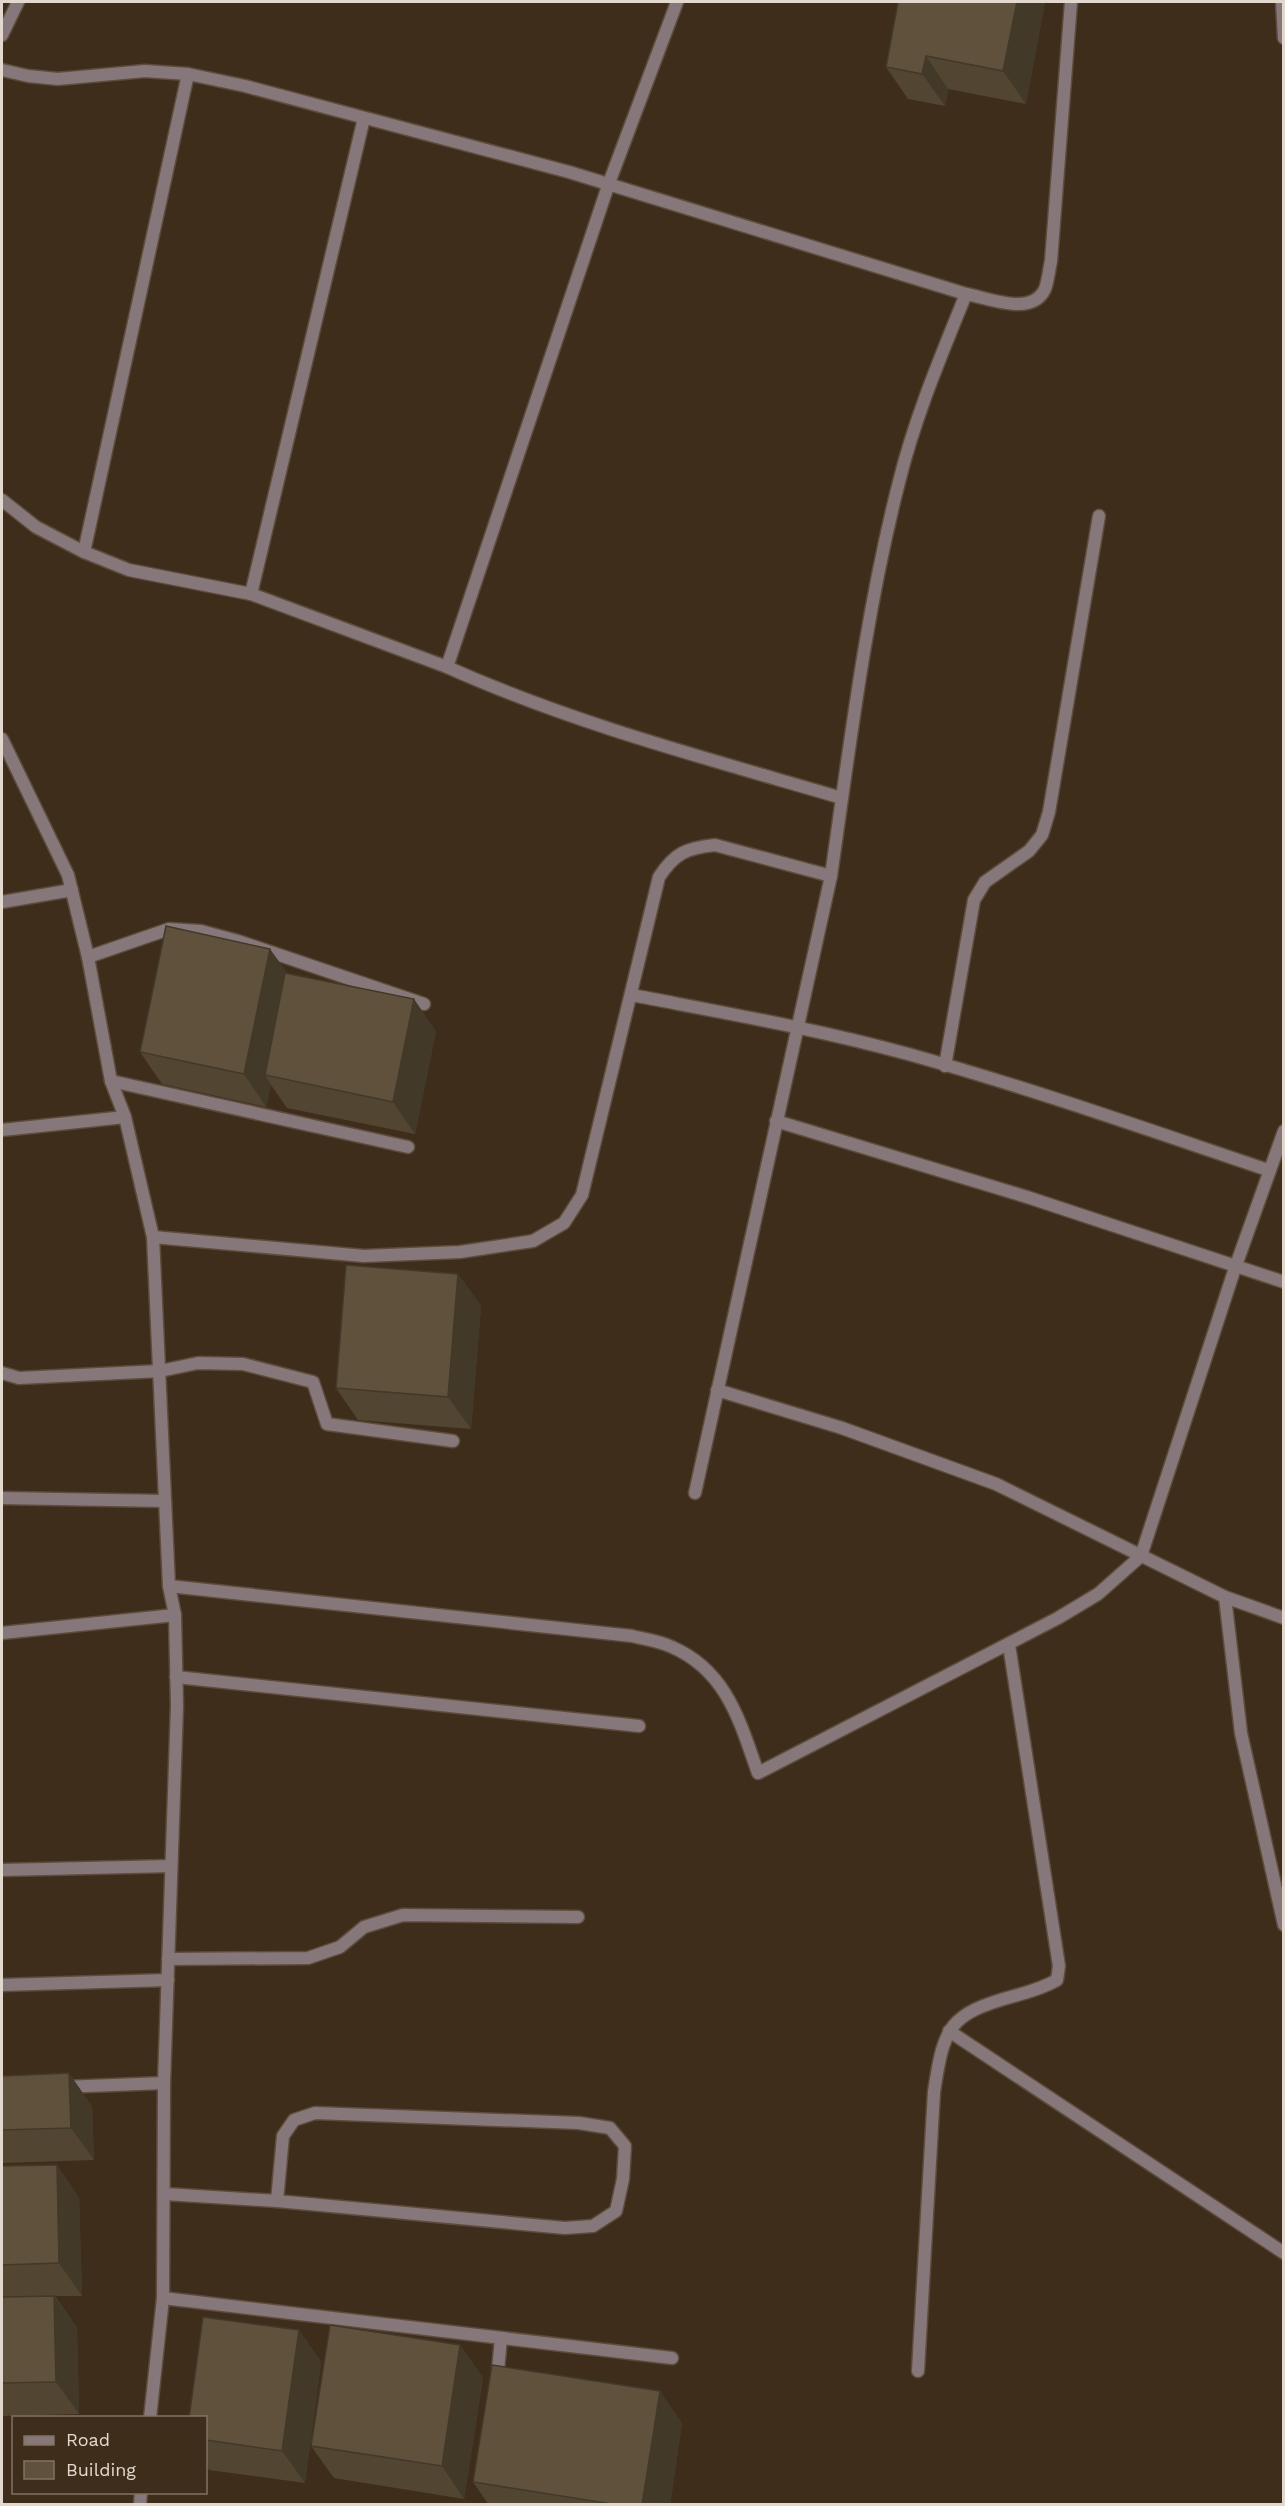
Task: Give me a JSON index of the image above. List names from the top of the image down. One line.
{"legend":["Road","Building"]}
